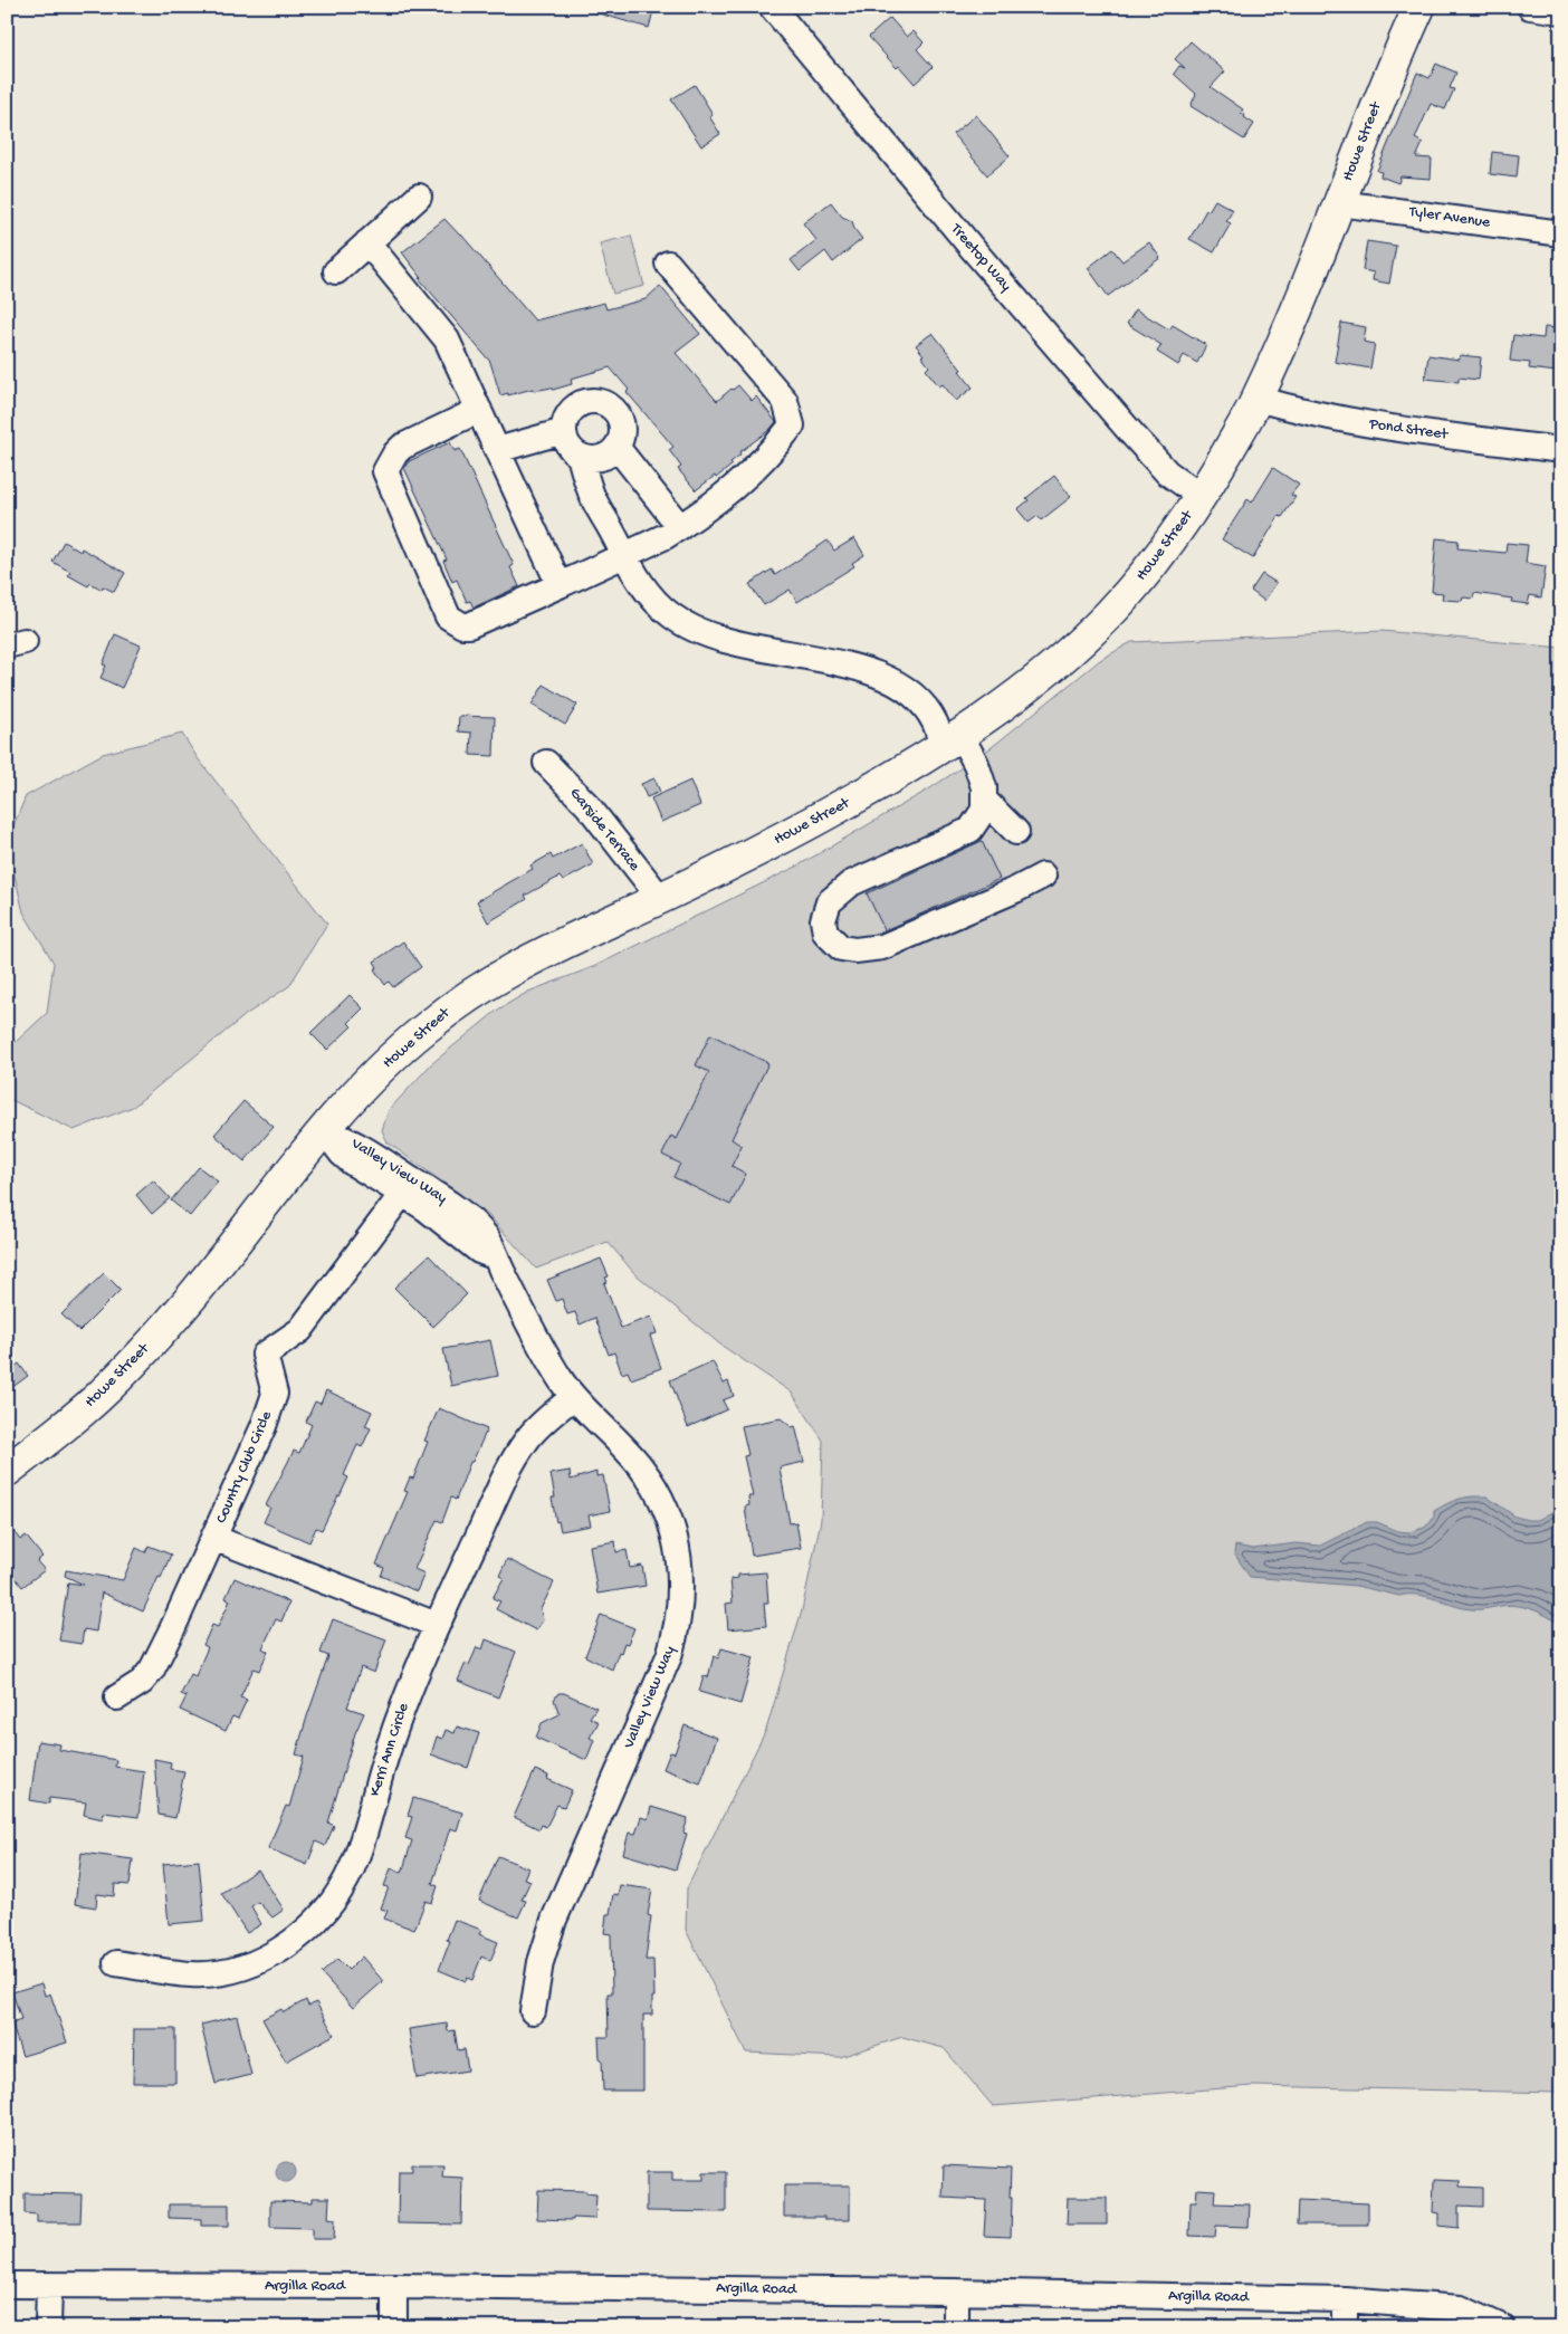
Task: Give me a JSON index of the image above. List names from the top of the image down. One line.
{"streets":{"main road":["Howe Street"],"street":["Tyler Avenue","Treetop Way","Pond Street","Garside Terrace","Valley View Way","Country Club Circle","Kerri Ann Circle","Argilla Road"]},"crossings":[["Howe Street","Tyler Avenue"],["Howe Street","Treetop Way"],["Howe Street","Pond Street"],["Howe Street","Garside Terrace"],["Howe Street","Valley View Way"],["Valley View Way","Country Club Circle"],["Valley View Way","Kerri Ann Circle"]]}
